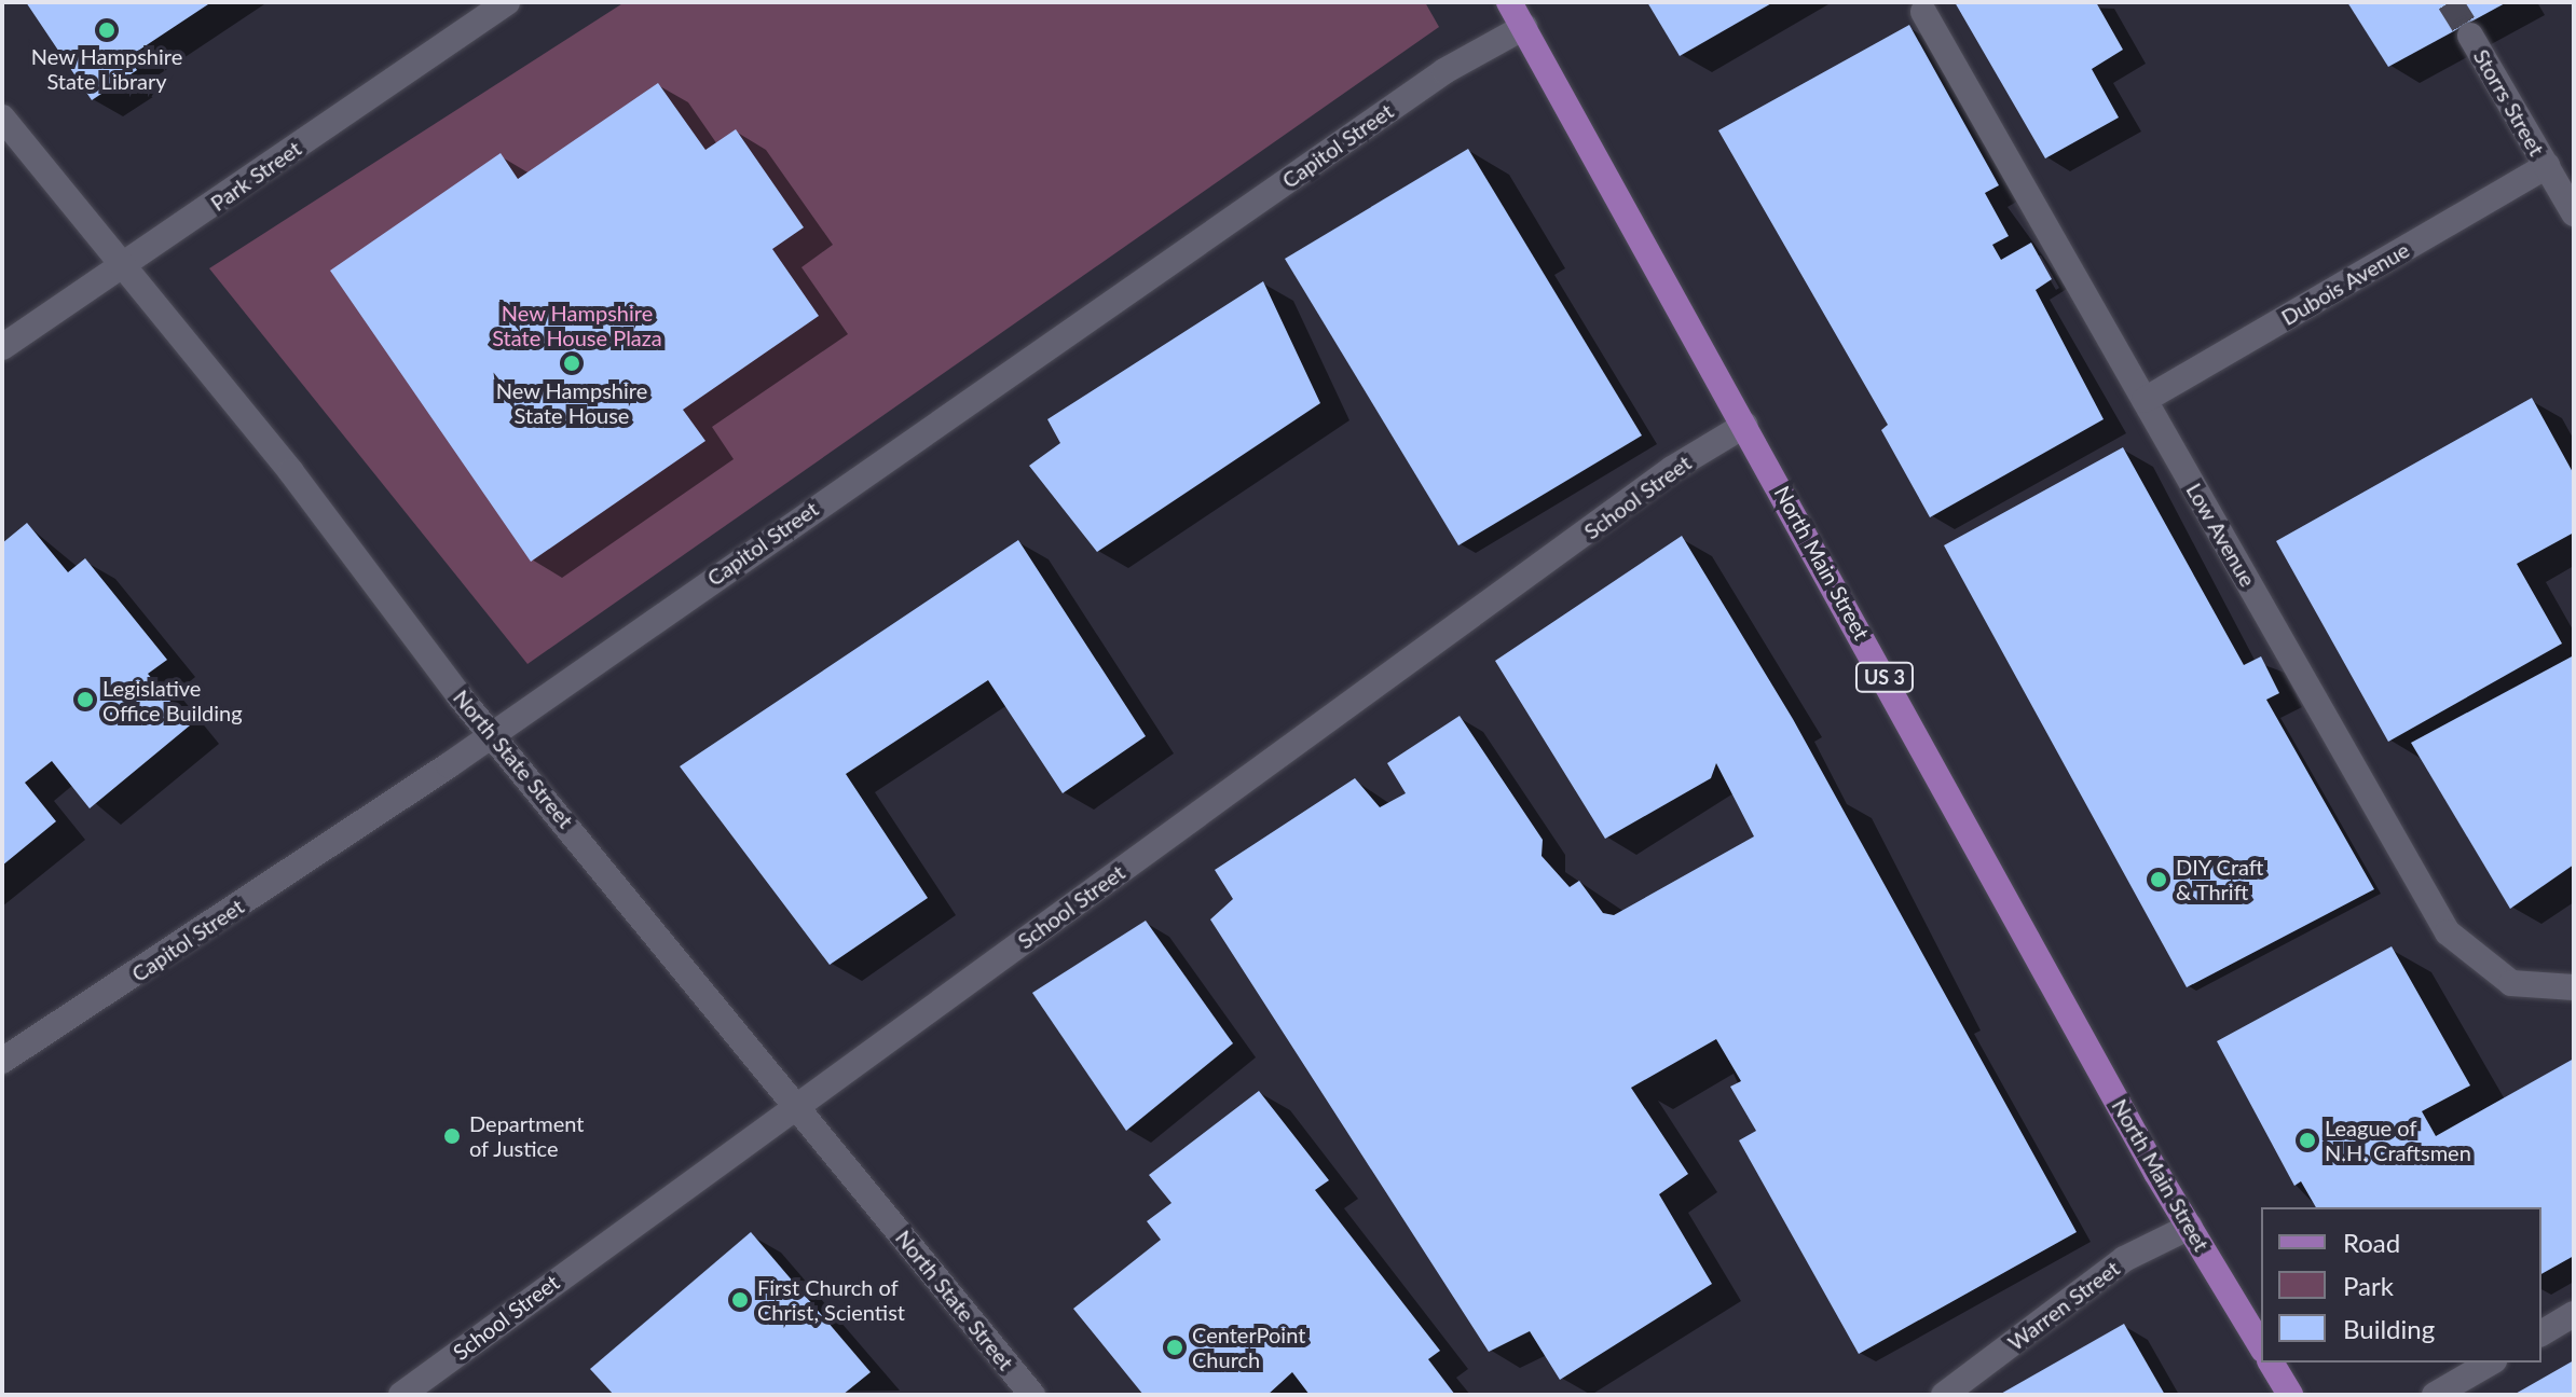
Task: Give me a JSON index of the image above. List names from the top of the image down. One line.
{"streets":{"main road":["North Main Street","US 3"],"street":["Storrs Street","Capitol Street","Park Street","Dubois Avenue","School Street","Low Avenue","North State Street","Warren Street"]},"crossings":[["Storrs Street","Dubois Avenue"],["Capitol Street","North Main Street"],["Capitol Street","North State Street"],["Park Street","North State Street"],["Dubois Avenue","Low Avenue"],["School Street","North Main Street"],["School Street","North State Street"],["North Main Street","Warren Street"]],"parks":["New Hampshire State House Plaza"],"places":["New Hampshire State Library","New Hampshire State House","Legislative Office Building","DIY Craft & Thrift","Department of Justice","League of N.H. Craftsmen","First Church of Christ, Scientist","CenterPoint Church"],"legend":["Road","Park","Building"]}
